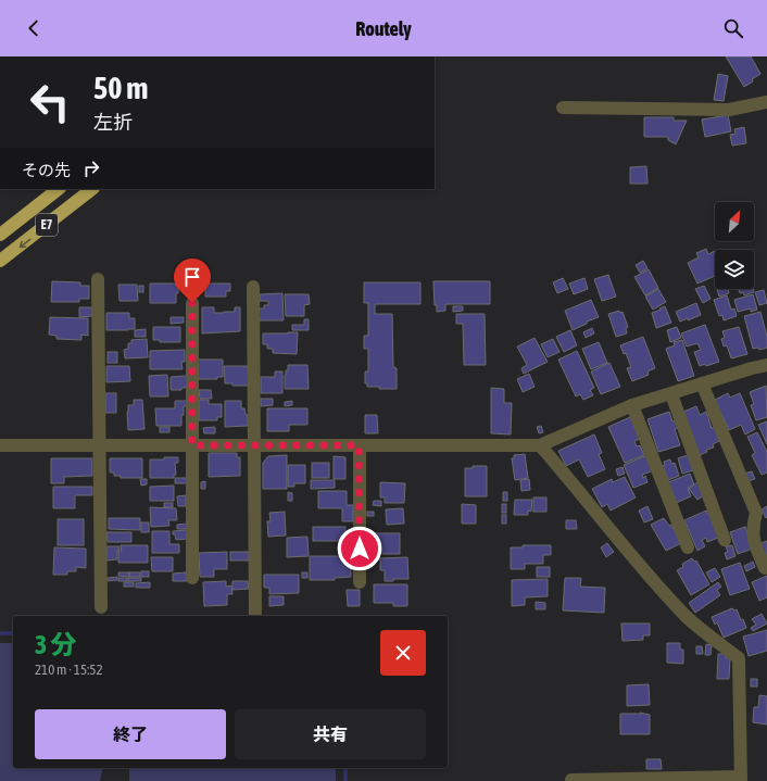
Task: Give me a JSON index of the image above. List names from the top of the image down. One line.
{"streets":{"highway":["E7"]},"north":"top right","page":{"header":"Routely","turn":["50 m","左折"],"then":"その先","heading":["3 分","210 m · 15:52"],"buttons":["終了","共有"]}}
